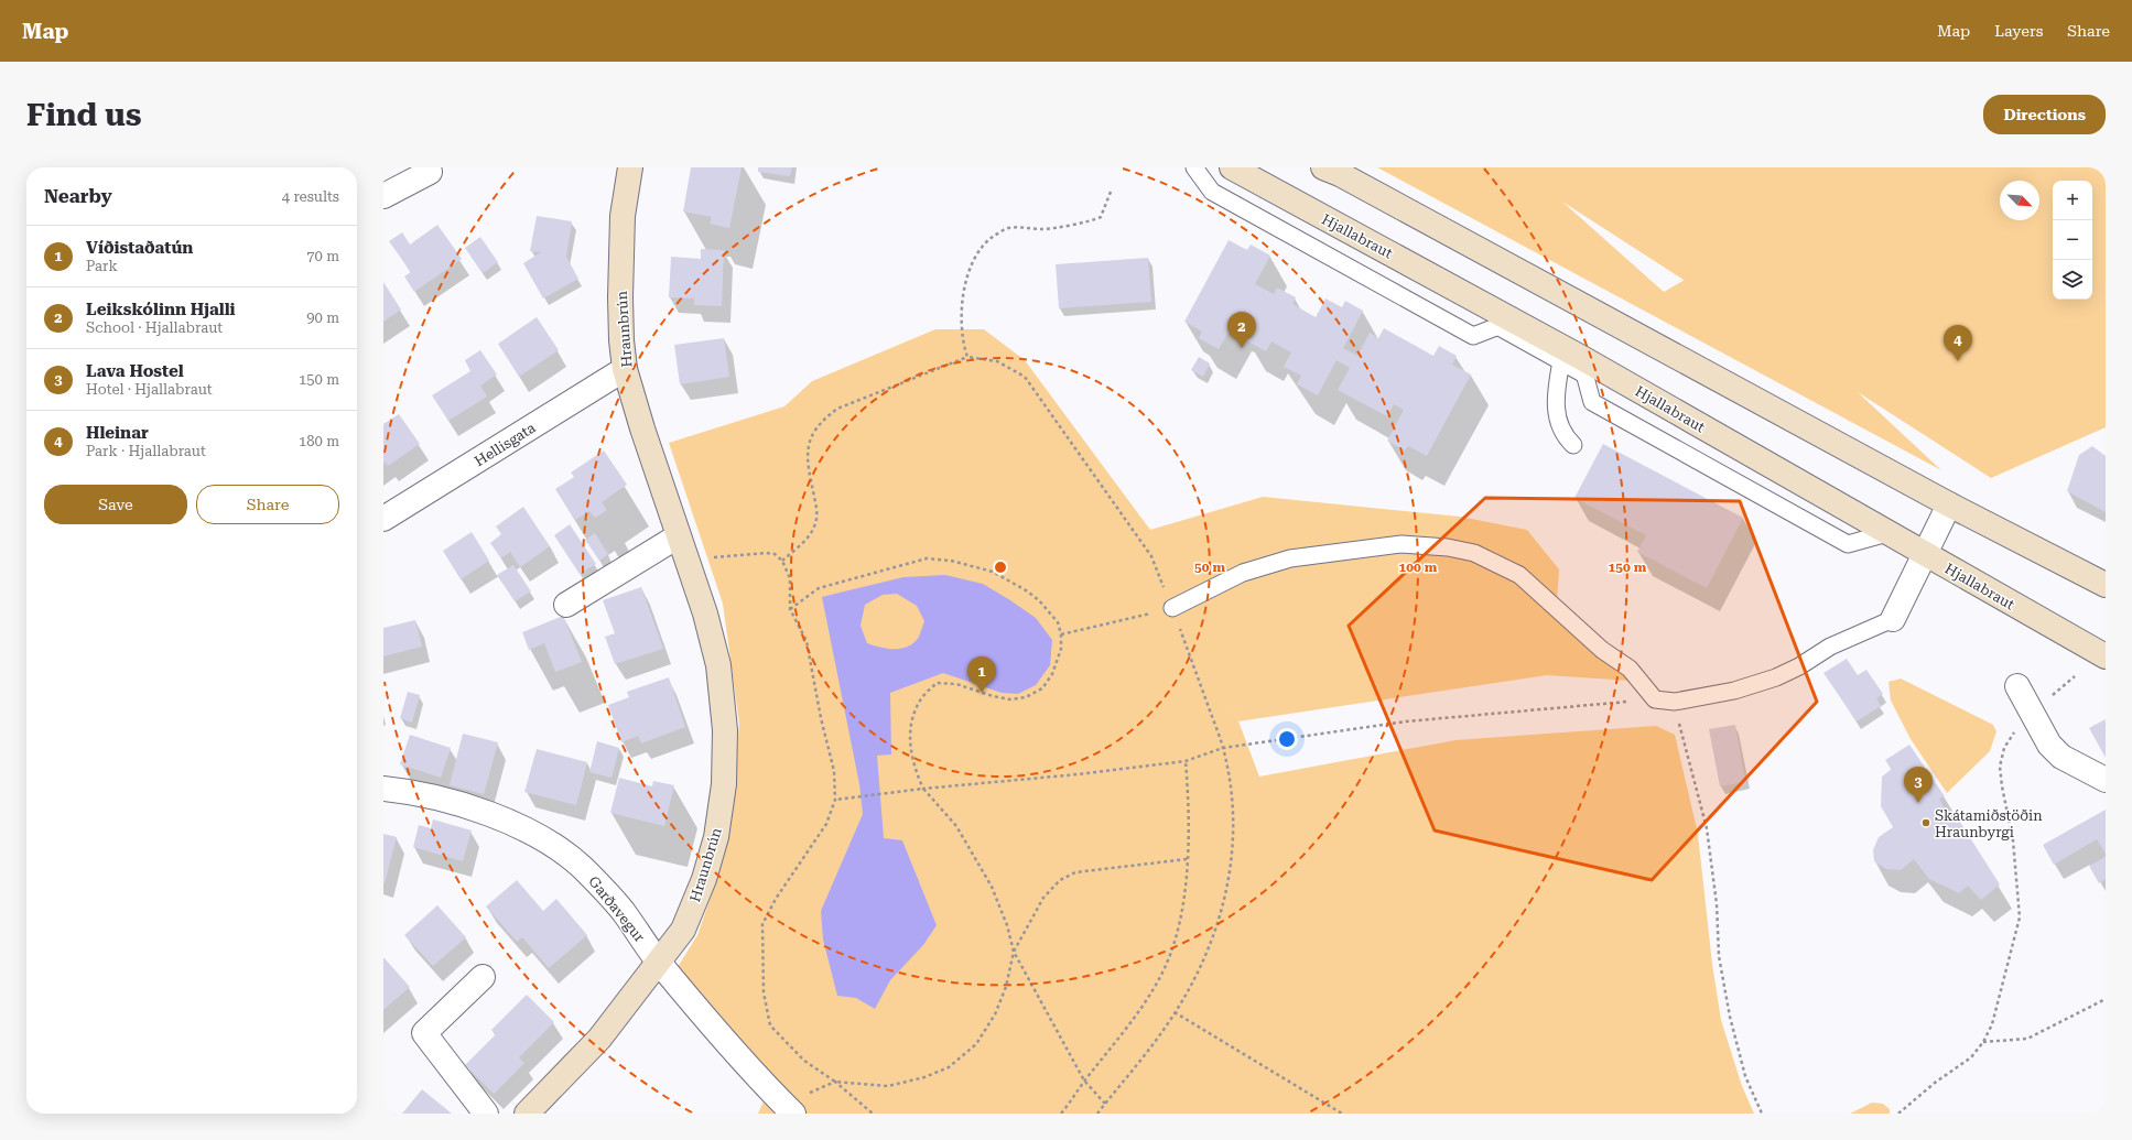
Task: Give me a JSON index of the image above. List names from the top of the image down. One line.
{"streets":{"main road":["Hjallabraut","Hraunbrún"],"street":["Hellisgata","Garðavegur"]},"crossings":[["Hraunbrún","Hellisgata"],["Hraunbrún","Garðavegur"]],"places":["Skátamiðstöðin Hraunbyrgi"],"north":"bottom right","page":{"header":"Map","nav":["Map","Layers","Share"],"buttons":["Directions",["Save","Share"]],"title":"Find us","heading":["Nearby","4 results"],"map_buttons":["+","−"],"list":[{"mark":"1","name":"Víðistaðatún","note":"Park","value":"70 m"},{"mark":"2","name":"Leikskólinn Hjalli","note":"School · Hjallabraut","value":"90 m"},{"mark":"3","name":"Lava Hostel","note":"Hotel · Hjallabraut","value":"150 m"},{"mark":"4","name":"Hleinar","note":"Park · Hjallabraut","value":"180 m"}],"pins":["2","4","1","3"]},"rings":["50 m","100 m","150 m"]}
